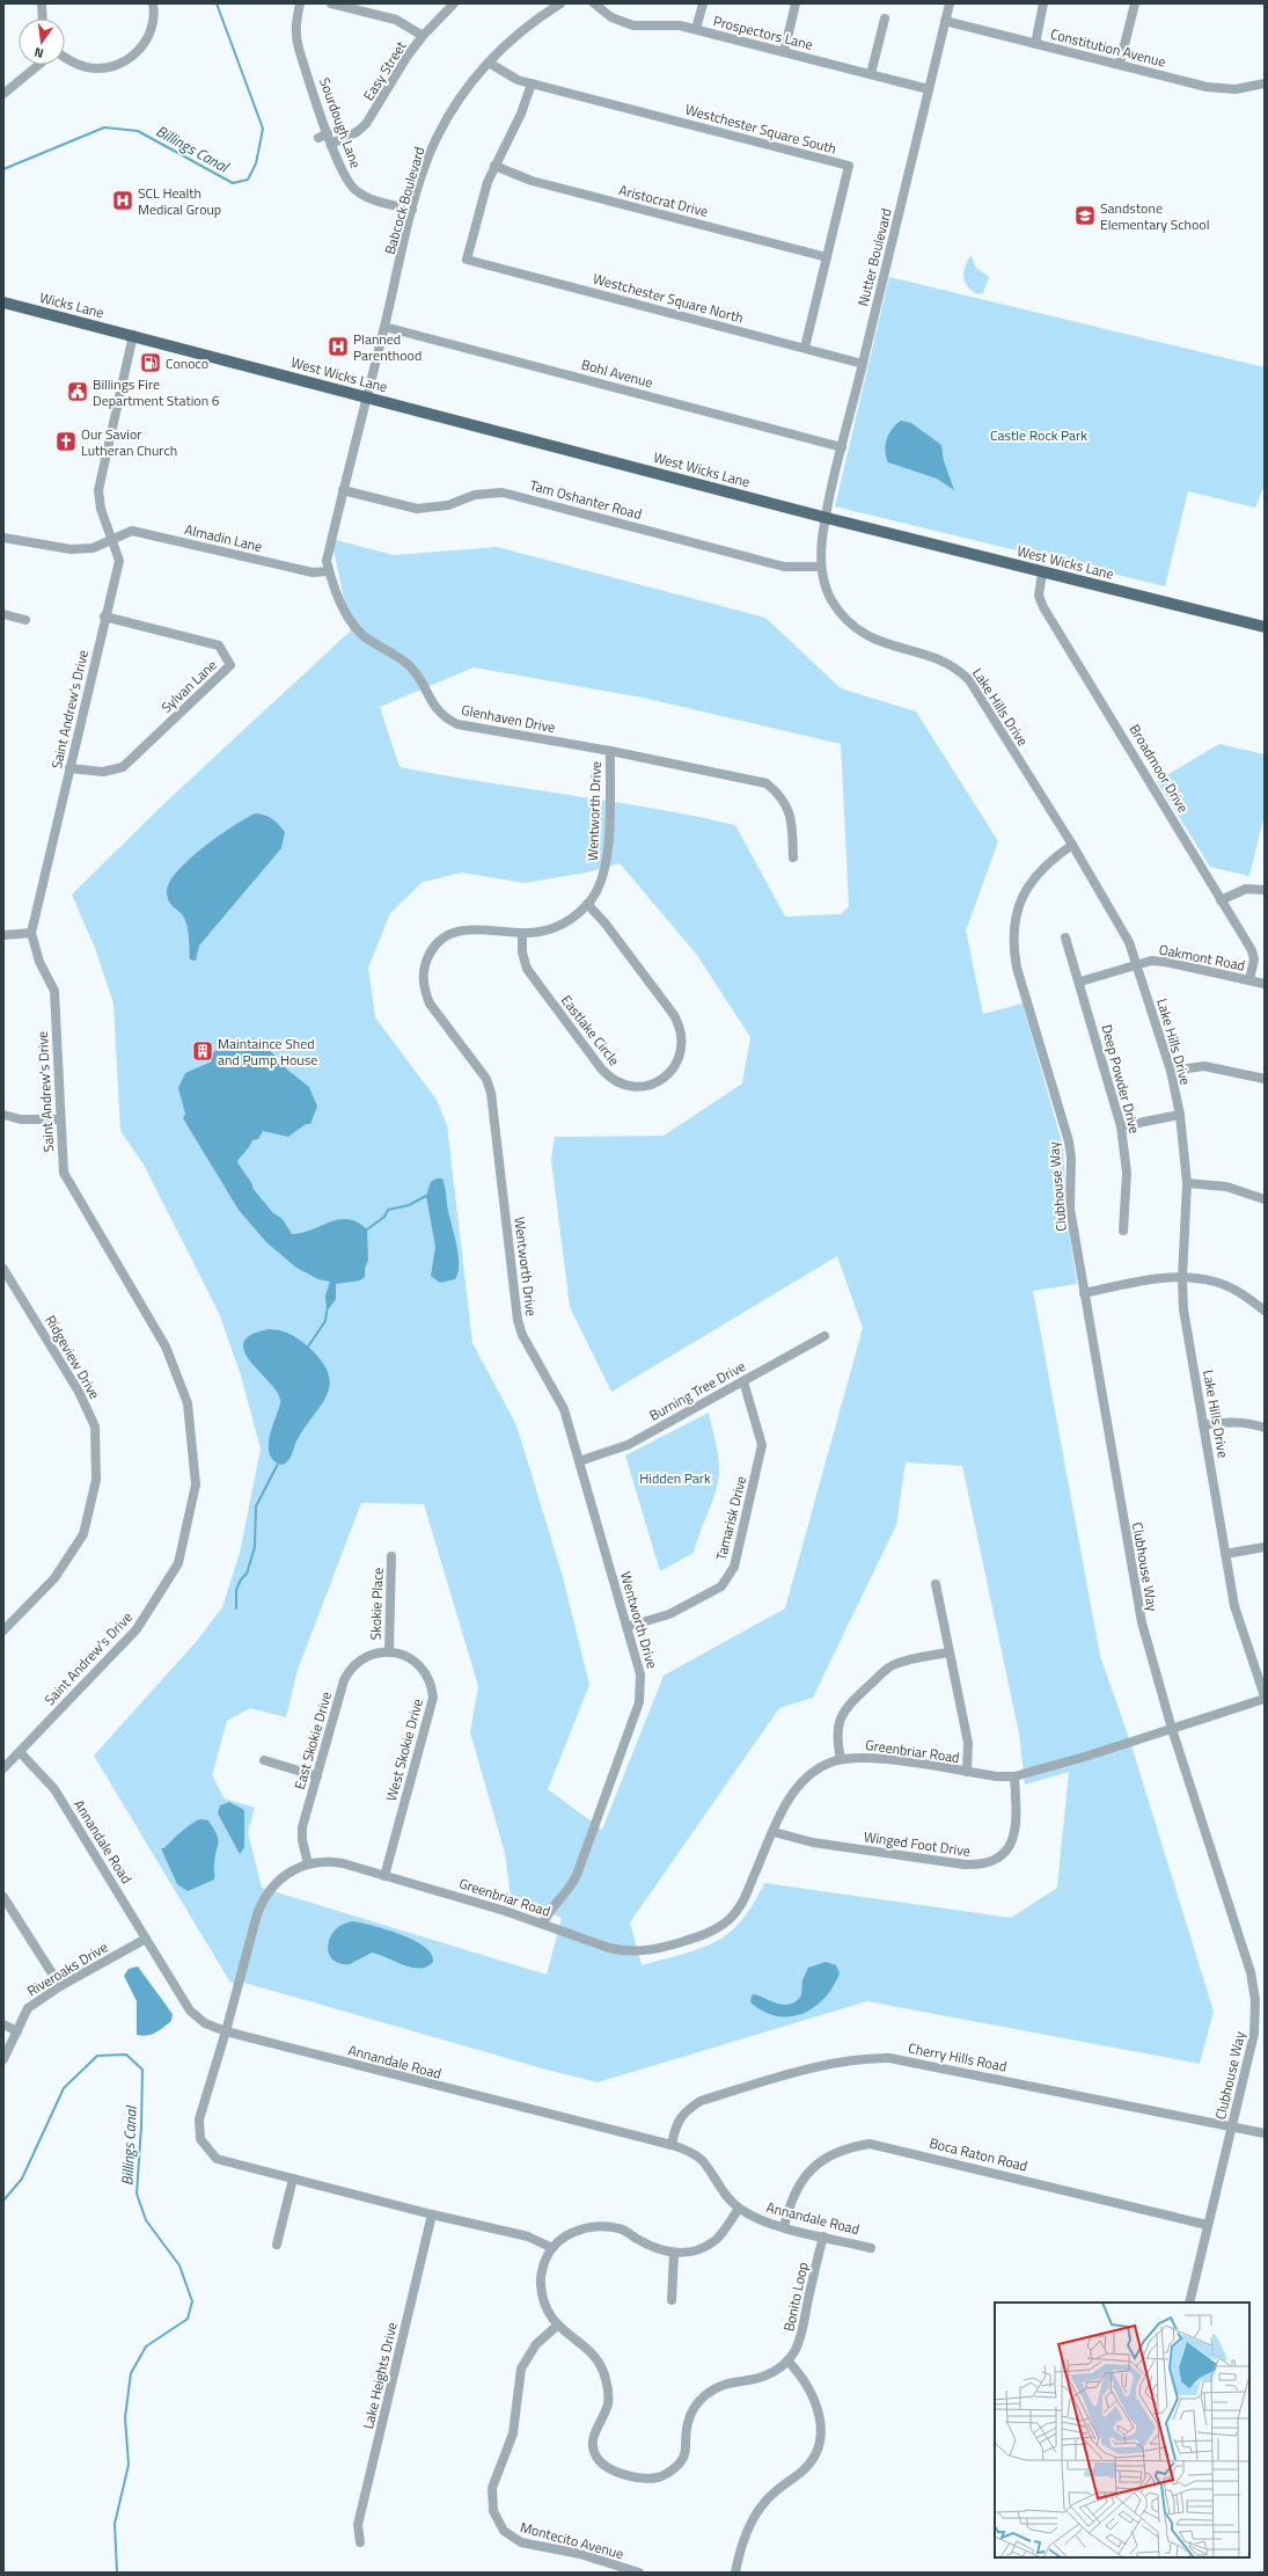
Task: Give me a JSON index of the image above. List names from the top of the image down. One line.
{"streets":{"main road":["Wicks Lane","West Wicks Lane"],"street":["Prospectors Lane","Constitution Avenue","Easy Street","Sourdough Lane","Westchester Square South","Babcock Boulevard","Aristocrat Drive","Nutter Boulevard","Westchester Square North","Bohl Avenue","Tam Oshanter Road","Almadin Lane","Sylvan Lane","Lake Hills Drive","Saint Andrew's Drive","Glenhaven Drive","Broadmoor Drive","Wentworth Drive","Oakmont Road","Eastlake Circle","Deep Powder Drive","Clubhouse Way","Ridgeview Drive","Burning Tree Drive","Tamarisk Drive","Skokie Place","East Skokie Drive","West Skokie Drive","Greenbriar Road","Annandale Road","Winged Foot Drive","Riveroaks Drive","Cherry Hills Road","Boca Raton Road","Bonito Loop","Lake Heights Drive","Montecito Avenue"]},"crossings":[["Prospectors Lane","Nutter Boulevard"],["Constitution Avenue","Nutter Boulevard"],["Easy Street","Sourdough Lane"],["Sourdough Lane","Babcock Boulevard"],["Westchester Square South","Babcock Boulevard"],["Westchester Square South","Aristocrat Drive"],["Westchester Square South","Westchester Square North"],["Babcock Boulevard","Bohl Avenue"],["Babcock Boulevard","West Wicks Lane"],["Babcock Boulevard","Glenhaven Drive"],["Aristocrat Drive","Westchester Square North"],["Nutter Boulevard","Westchester Square North"],["Nutter Boulevard","Bohl Avenue"],["Nutter Boulevard","West Wicks Lane"],["Nutter Boulevard","Lake Hills Drive"],["Wicks Lane","West Wicks Lane"],["Wicks Lane","Saint Andrew's Drive"],["West Wicks Lane","Lake Hills Drive"],["West Wicks Lane","Saint Andrew's Drive"],["West Wicks Lane","Glenhaven Drive"],["West Wicks Lane","Broadmoor Drive"],["Tam Oshanter Road","Lake Hills Drive"],["Tam Oshanter Road","Glenhaven Drive"],["Almadin Lane","Saint Andrew's Drive"],["Almadin Lane","Glenhaven Drive"],["Sylvan Lane","Saint Andrew's Drive"],["Lake Hills Drive","Oakmont Road"],["Lake Hills Drive","Clubhouse Way"],["Lake Hills Drive","Greenbriar Road"],["Saint Andrew's Drive","Annandale Road"],["Glenhaven Drive","Wentworth Drive"],["Broadmoor Drive","Oakmont Road"],["Wentworth Drive","Eastlake Circle"],["Wentworth Drive","Burning Tree Drive"],["Wentworth Drive","Tamarisk Drive"],["Wentworth Drive","Greenbriar Road"],["Oakmont Road","Deep Powder Drive"],["Clubhouse Way","Greenbriar Road"],["Clubhouse Way","Cherry Hills Road"],["Clubhouse Way","Boca Raton Road"],["Burning Tree Drive","Tamarisk Drive"],["Skokie Place","East Skokie Drive"],["Skokie Place","West Skokie Drive"],["East Skokie Drive","West Skokie Drive"],["East Skokie Drive","Greenbriar Road"],["West Skokie Drive","Greenbriar Road"],["Greenbriar Road","Annandale Road"],["Greenbriar Road","Winged Foot Drive"],["Greenbriar Road","Bonito Loop"],["Greenbriar Road","Lake Heights Drive"],["Annandale Road","Riveroaks Drive"],["Annandale Road","Cherry Hills Road"],["Annandale Road","Boca Raton Road"],["Annandale Road","Bonito Loop"],["Bonito Loop","Montecito Avenue"]],"water":["Billings Canal"],"parks":["Castle Rock Park","Hidden Park"],"places":{"hospital":["SCL Health Medical Group","Planned Parenthood"],"school or university":["Sandstone Elementary School"],"fuel station":["Conoco"],"public building":["Billings Fire Department Station 6"],"church":["Our Savior Lutheran Church"],"building":["Maintaince Shed and Pump House"]},"north":"bottom"}
